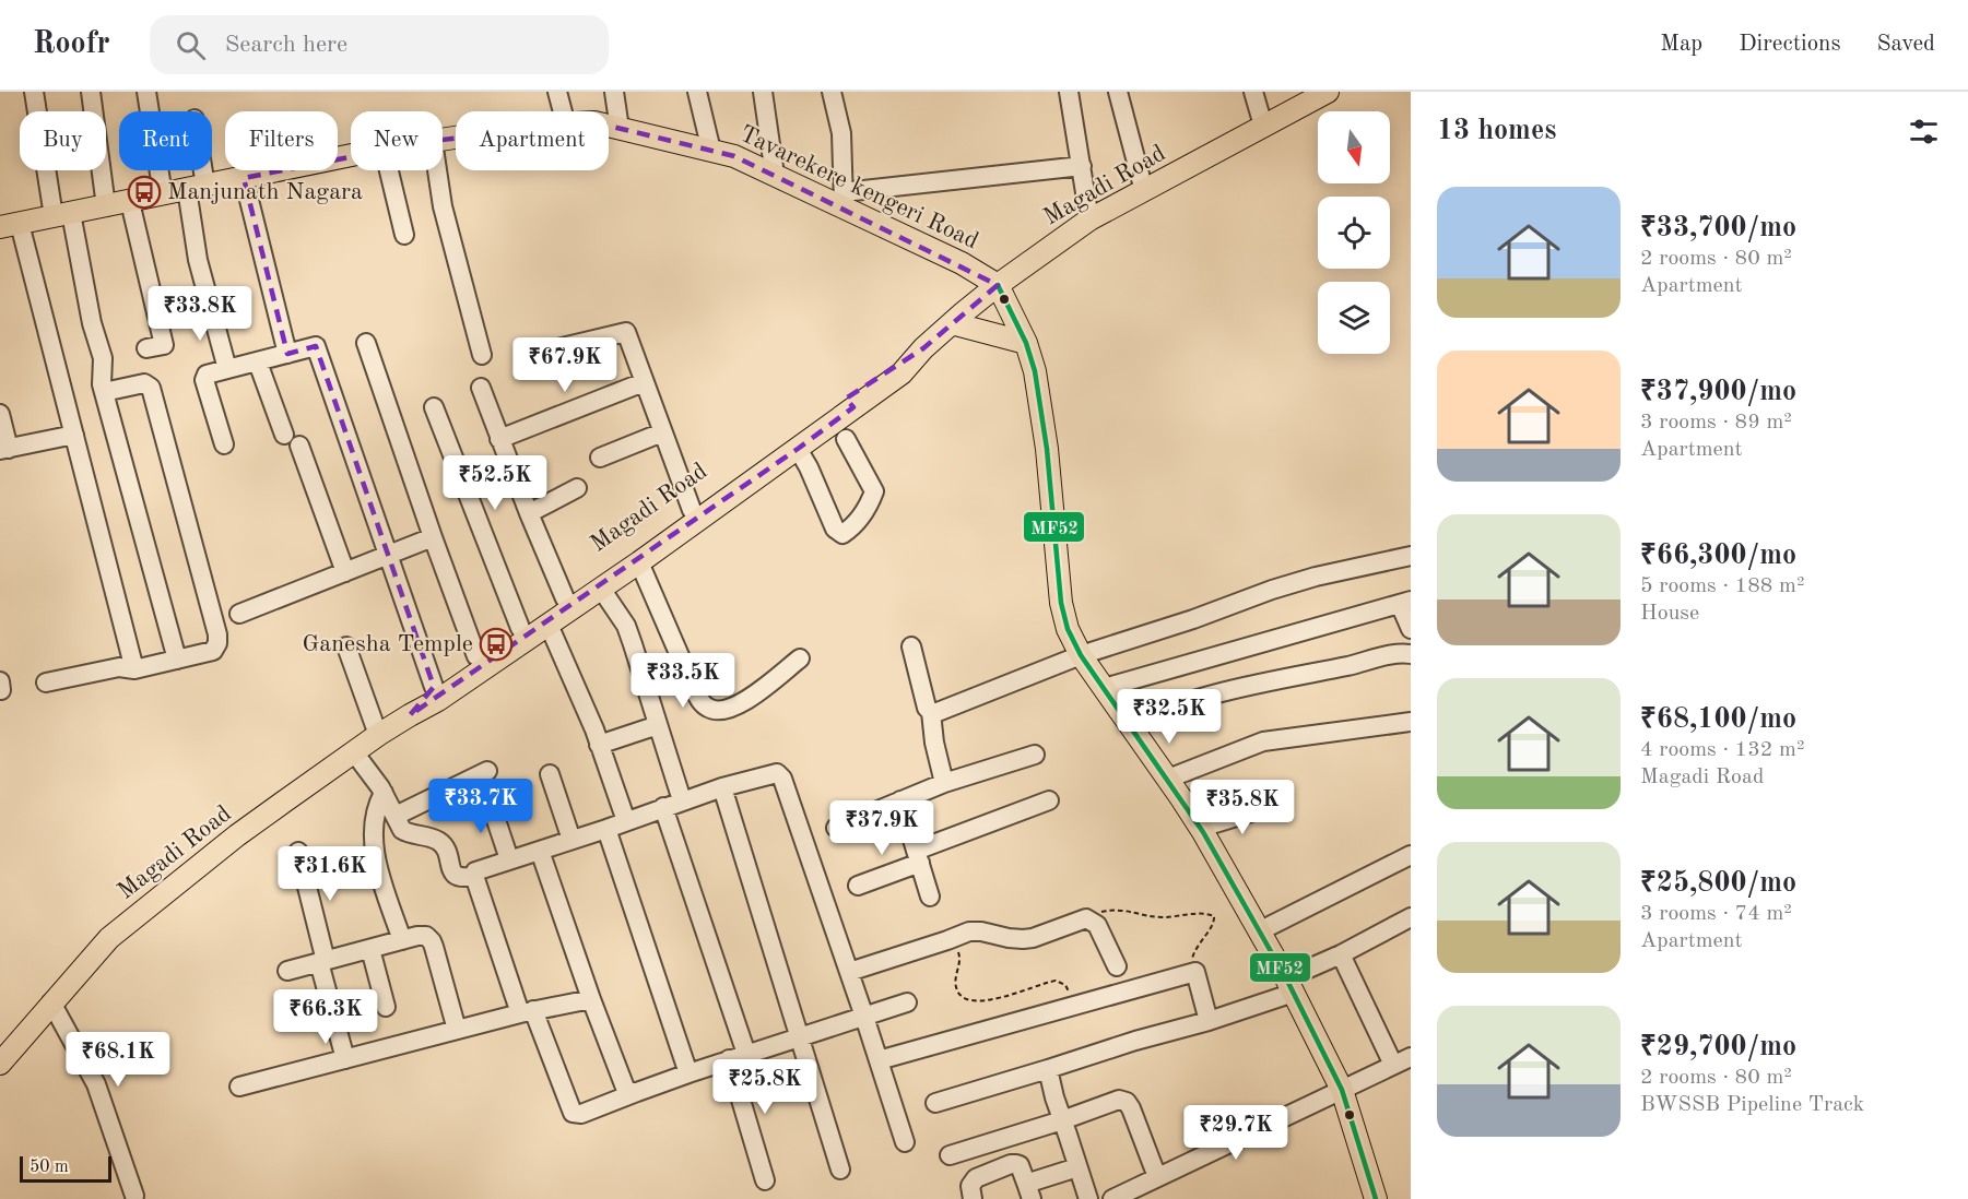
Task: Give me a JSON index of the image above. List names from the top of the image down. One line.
{"streets":{"main road":["Magadi Road","Tavarekere kengeri Road"]},"crossings":[["Magadi Road","Tavarekere kengeri Road"]],"places":{"bus stop":["Manjunath Nagara","Ganesha Temple"]},"lines":["transit line MF52"],"scale_bar":"50 m","north":"bottom","page":{"header":"Roofr","search":"Search here","nav":["Map","Directions","Saved"],"heading":"13 homes","chip":["Buy","Rent","Filters","New","Apartment"],"list":[{"name":"₹33,700/mo","note":"2 rooms · 80 m² · Apartment"},{"name":"₹37,900/mo","note":"3 rooms · 89 m² · Apartment"},{"name":"₹66,300/mo","note":"5 rooms · 188 m² · House"},{"name":"₹68,100/mo","note":"4 rooms · 132 m² · Magadi Road"},{"name":"₹25,800/mo","note":"3 rooms · 74 m² · Apartment"},{"name":"₹29,700/mo","note":"2 rooms · 80 m² · BWSSB Pipeline Track"}],"price":["₹33.8K","₹67.9K","₹52.5K","₹33.5K","₹32.5K","₹33.7K","₹35.8K","₹37.9K","₹31.6K","₹66.3K","₹68.1K","₹25.8K","₹29.7K"],"scale":"50 m"}}
